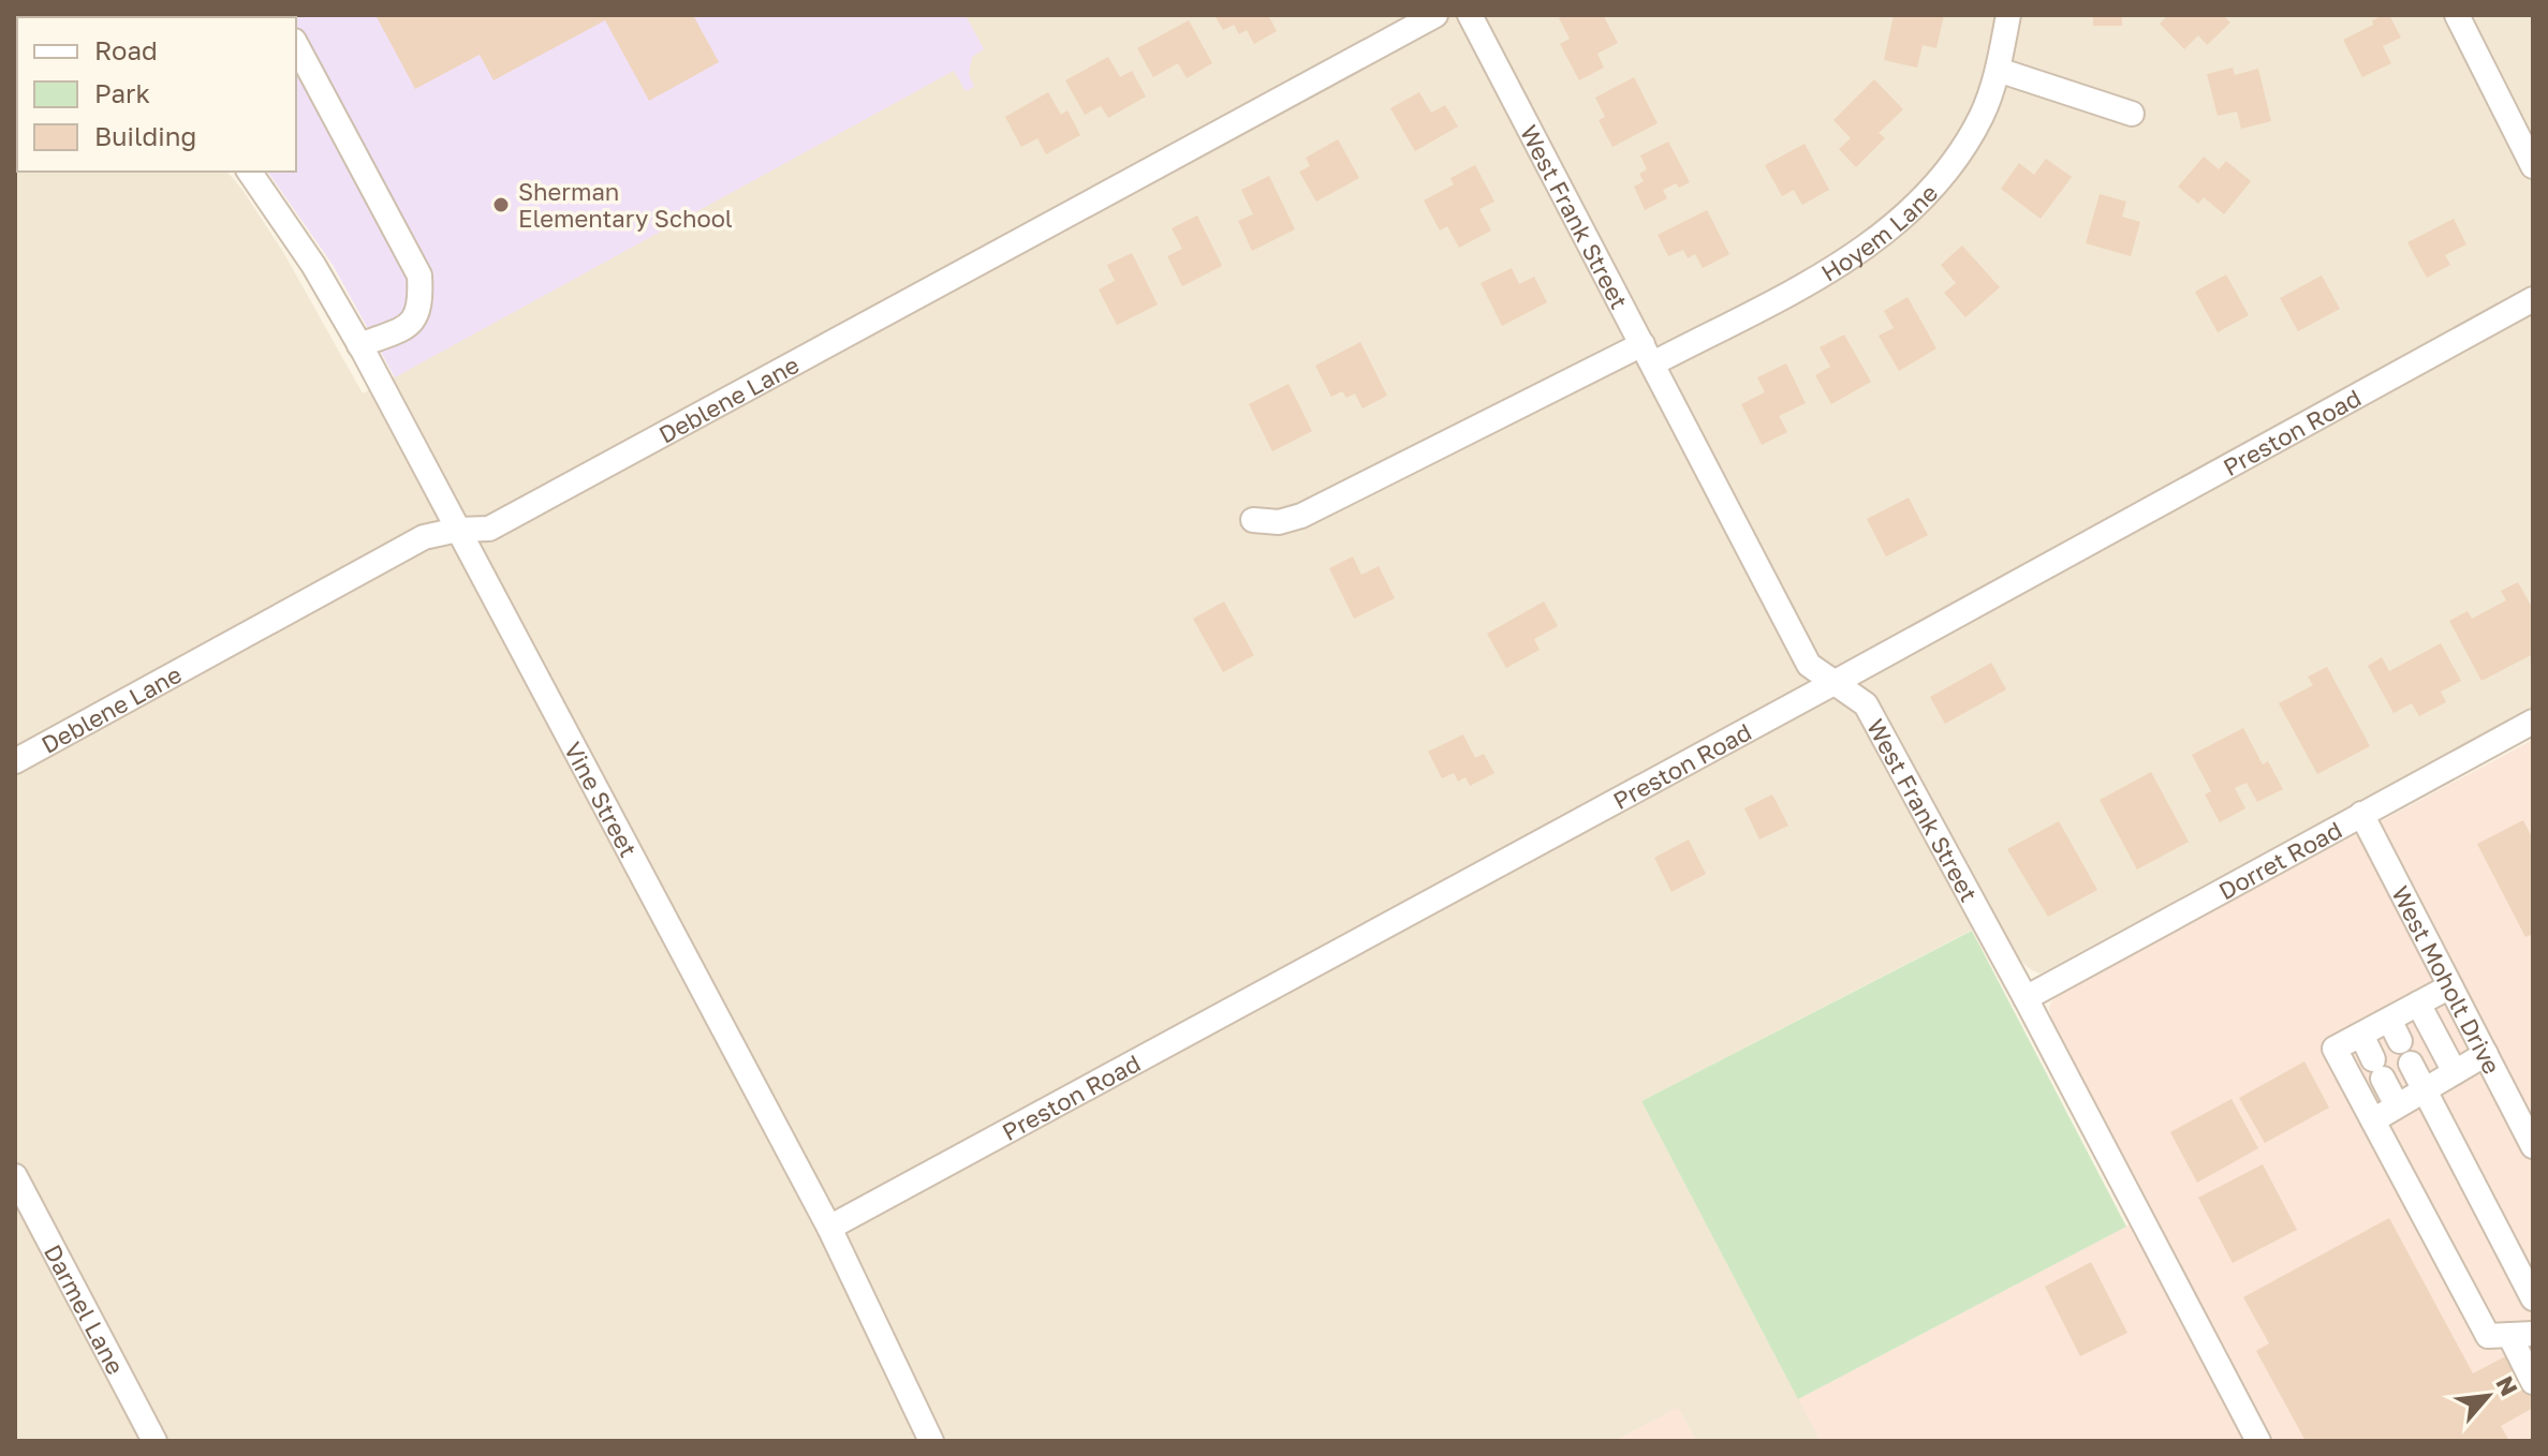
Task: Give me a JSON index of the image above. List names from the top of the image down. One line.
{"streets":{"street":["West Frank Street","Hoyem Lane","Deblene Lane","Preston Road","Vine Street","Dorret Road","West Moholt Drive","Darmel Lane"]},"crossings":[["West Frank Street","Hoyem Lane"],["West Frank Street","Preston Road"],["West Frank Street","Dorret Road"],["Deblene Lane","Vine Street"],["Preston Road","Vine Street"],["Dorret Road","West Moholt Drive"]],"places":["Sherman Elementary School"],"legend":["Road","Park","Building"],"north":"top right"}
